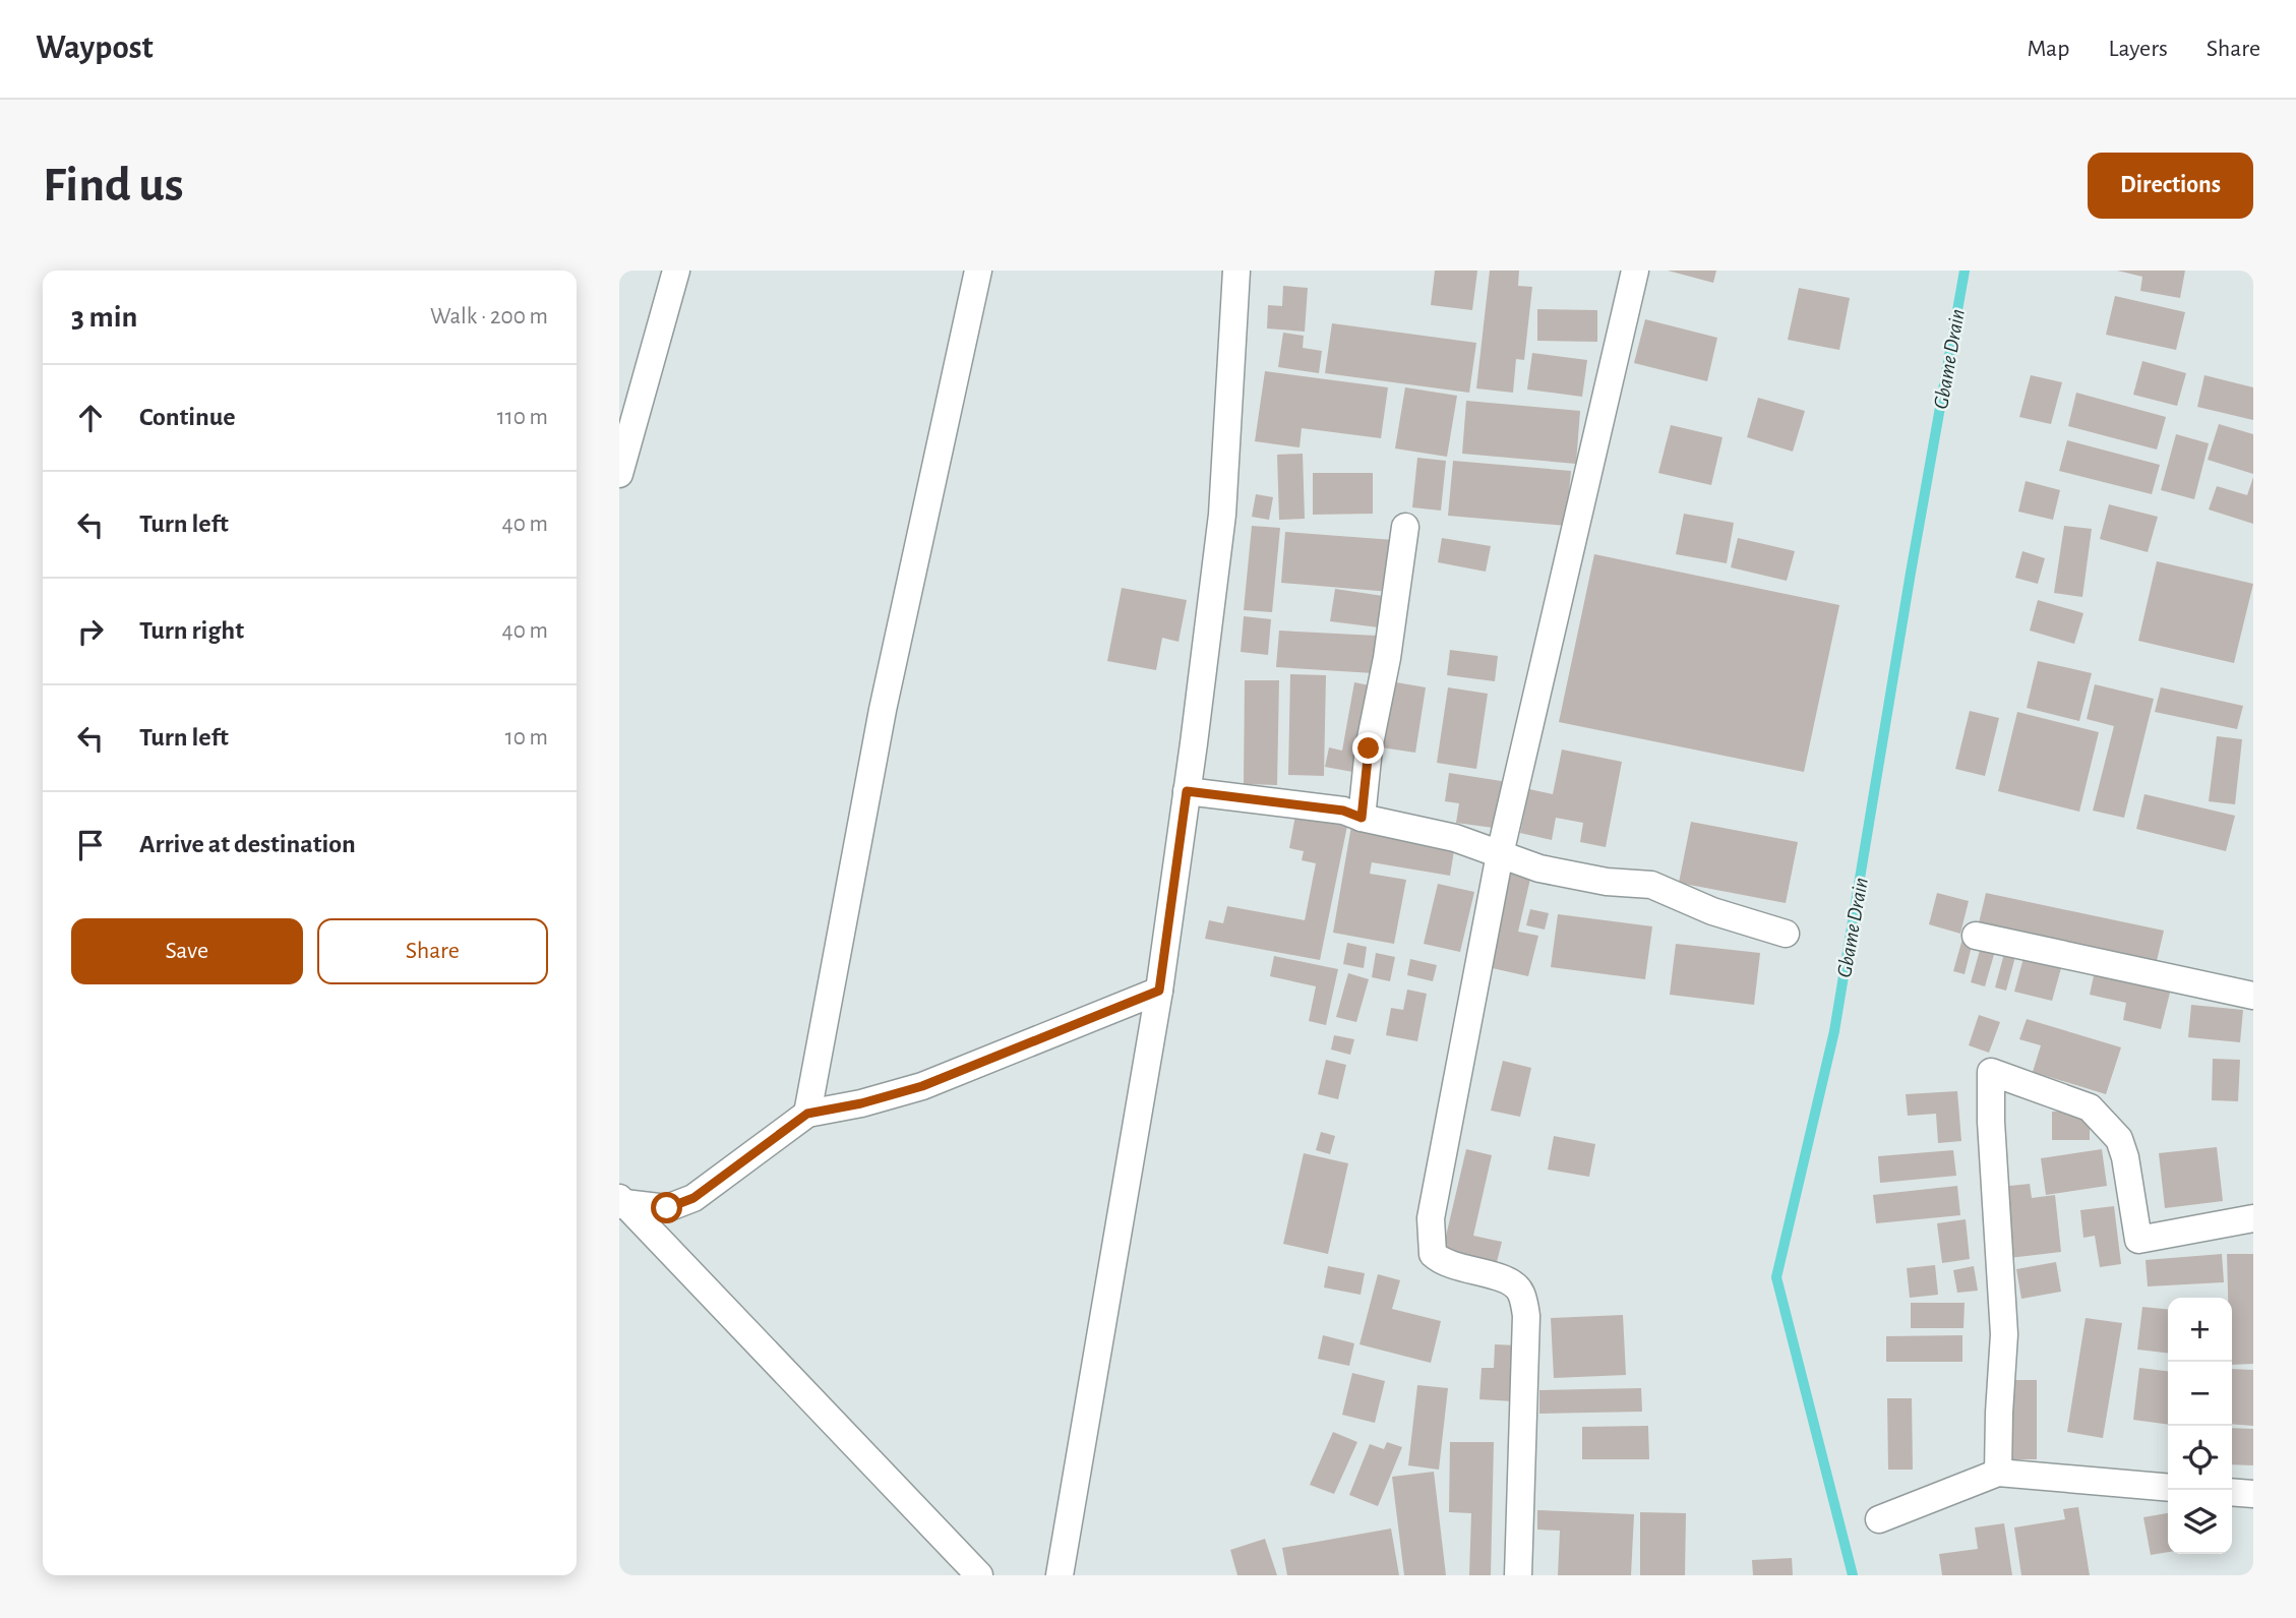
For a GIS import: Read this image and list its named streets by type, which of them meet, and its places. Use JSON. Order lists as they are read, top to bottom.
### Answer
{
  "water": ["Gbame Drain"],
  "page": {
    "header": "Waypost",
    "nav": ["Map", "Layers", "Share"],
    "buttons": [
      "Directions",
      ["Save", "Share"]
    ],
    "title": "Find us",
    "heading": ["3 min", "Walk · 200 m"],
    "list": [
      ["Continue", "110 m"],
      ["Turn left", "40 m"],
      ["Turn right", "40 m"],
      ["Turn left", "10 m"],
      "Arrive at destination"
    ],
    "map_buttons": ["+", "−"]
  }
}
